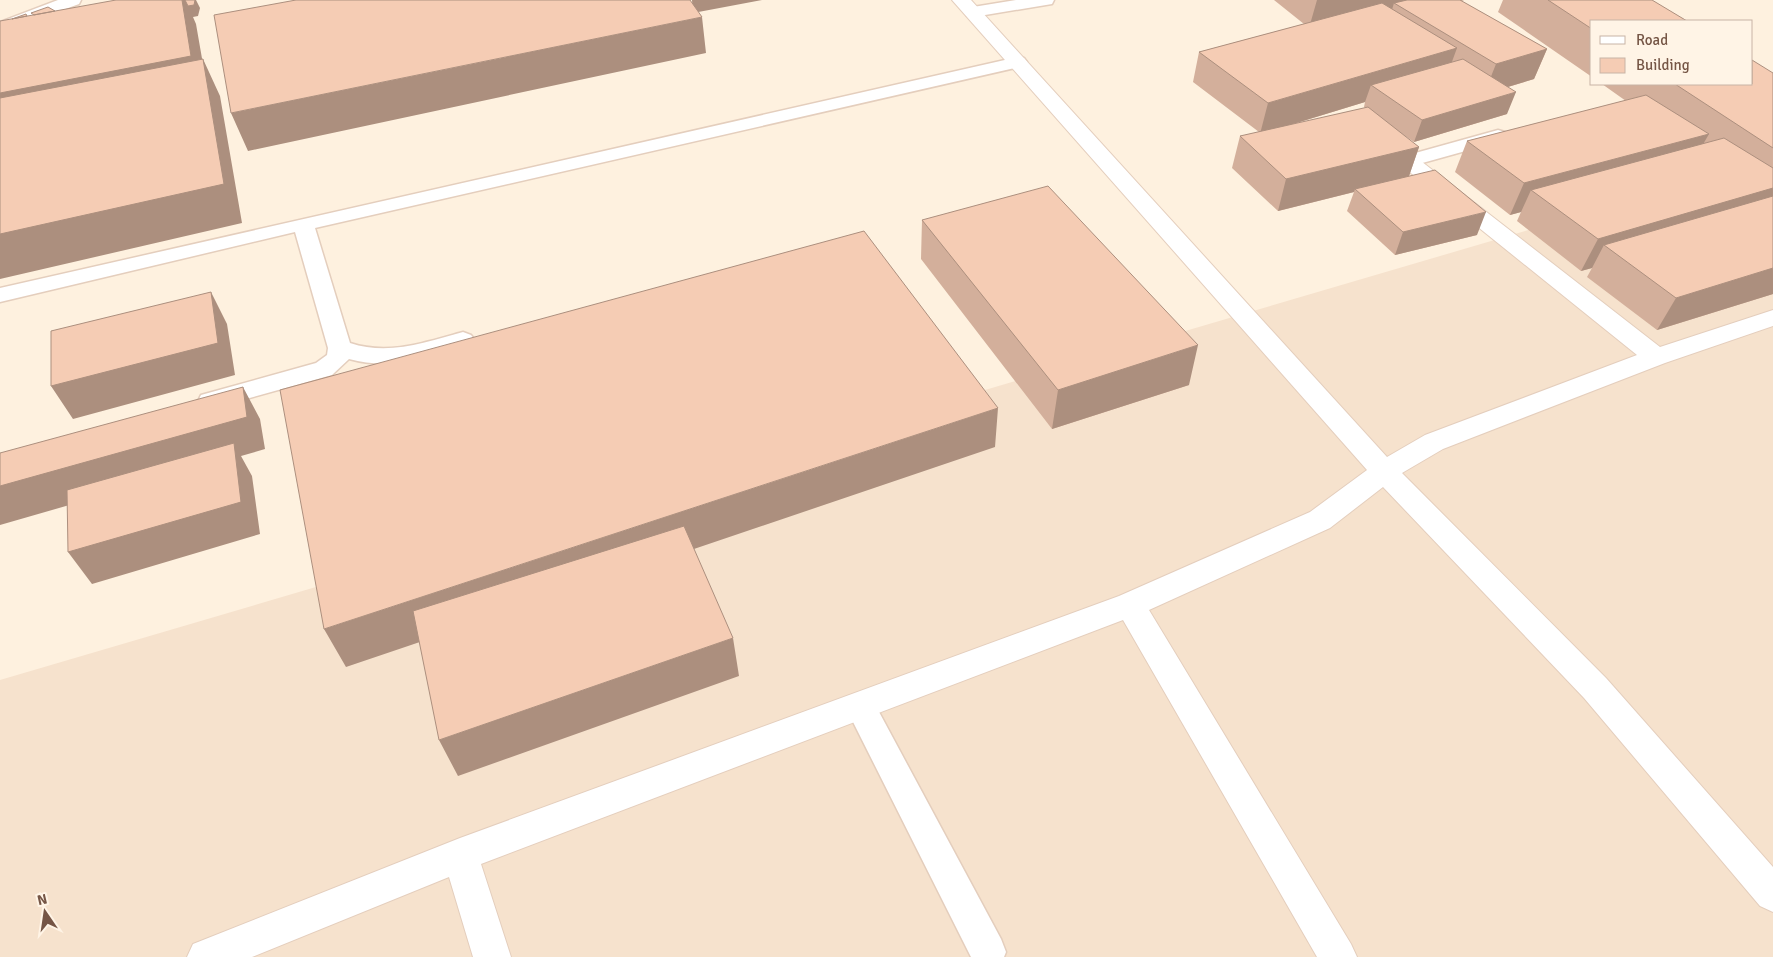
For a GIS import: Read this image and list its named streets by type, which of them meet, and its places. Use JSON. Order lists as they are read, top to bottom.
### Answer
{
  "legend": ["Road", "Building"],
  "north": "top"
}
